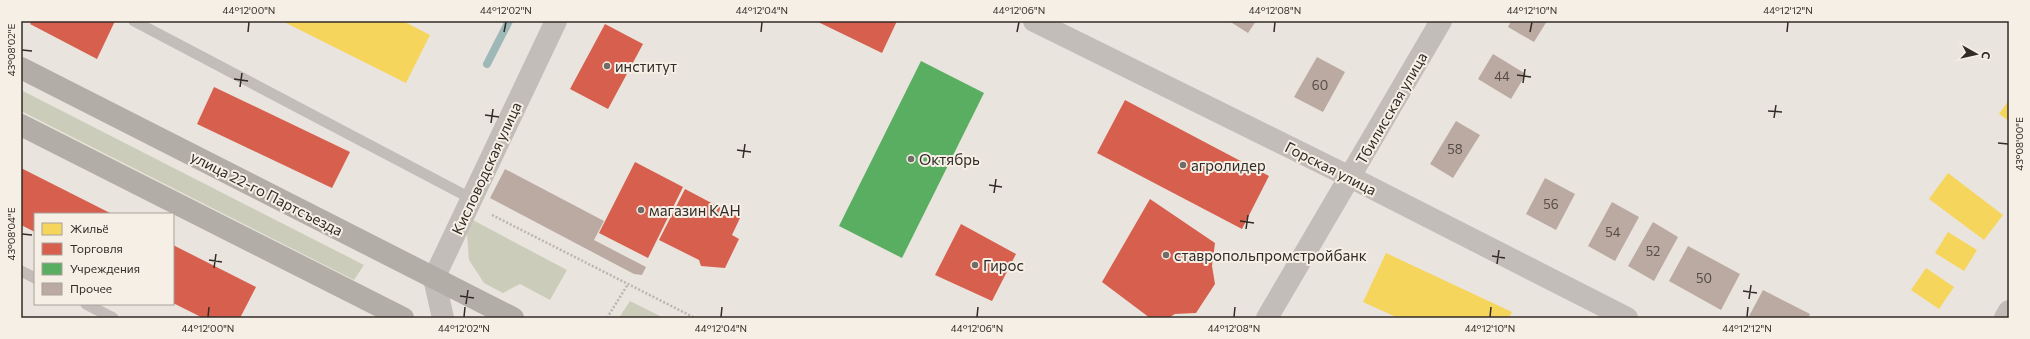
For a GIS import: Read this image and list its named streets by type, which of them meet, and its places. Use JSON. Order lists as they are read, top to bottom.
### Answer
{
  "streets": {
    "main road": ["улица 22-го Партсъезда"],
    "street": ["Тбилисская улица", "Кисловодская улица", "Горская улица"]
  },
  "crossings": [
    ["Тбилисская улица", "Горская улица"],
    ["Кисловодская улица", "улица 22-го Партсъезда"]
  ],
  "places": [
    "институт",
    "Октябрь",
    "агролидер",
    "магазин КАН",
    "ставропольпромстройбанк",
    "Гирос"
  ],
  "house_numbers": [
    "44",
    "60",
    "58",
    "56",
    "54",
    "52",
    "50"
  ],
  "legend": [
    "Жильё",
    "Торговля",
    "Учреждения",
    "Прочее"
  ],
  "north": "right",
  "coordinates": [
    "44°12'00\"N",
    "44°12'02\"N",
    "44°12'04\"N",
    "44°12'06\"N",
    "44°12'08\"N",
    "44°12'10\"N",
    "44°12'12\"N",
    "43°08'02\"E",
    "43°08'00\"E",
    "43°08'04\"E"
  ]
}
